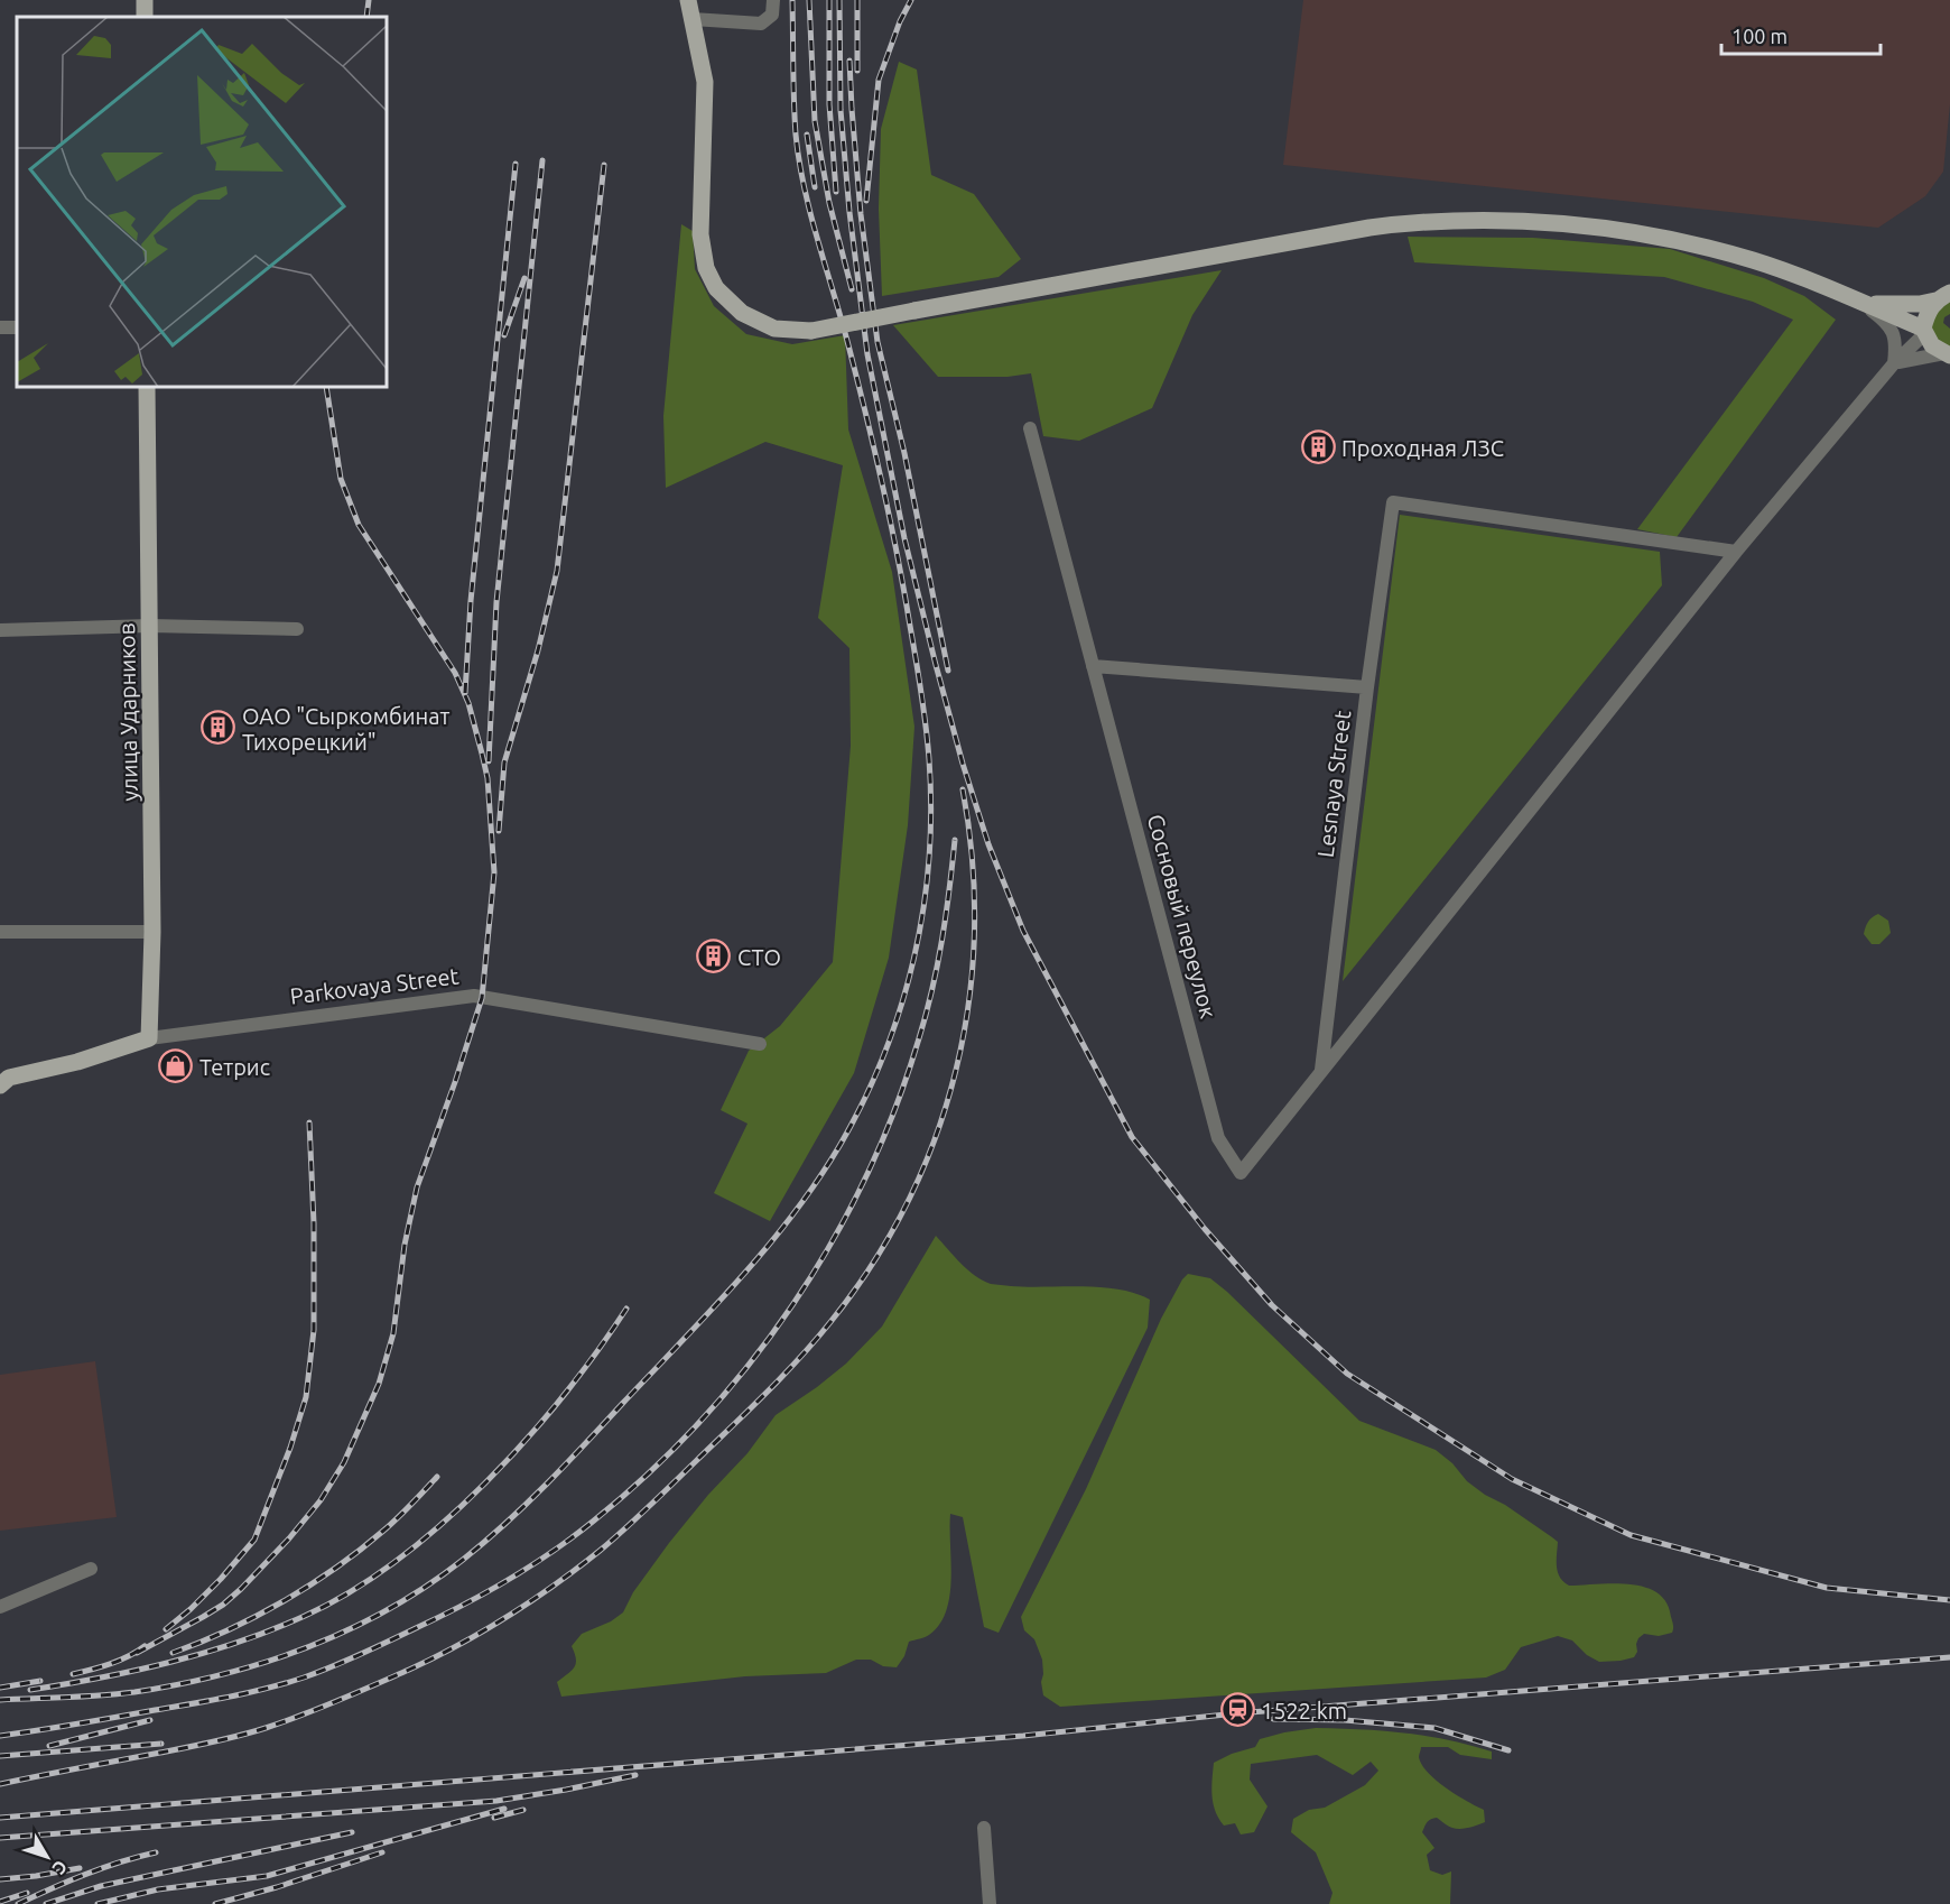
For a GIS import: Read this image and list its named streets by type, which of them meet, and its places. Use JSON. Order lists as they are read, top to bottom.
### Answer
{
  "streets": {
    "main road": ["улица Ударников", "Parkovaya Street"],
    "street": ["Lesnaya Street", "Сосновый переулок"]
  },
  "crossings": [
    ["улица Ударников", "Parkovaya Street"],
    ["Lesnaya Street", "Сосновый переулок"]
  ],
  "places": {
    "building": ["Проходная ЛЗС", "ОАО \"Сыркомбинат Тихорецкий\"", "СТО"],
    "shop": ["Тетрис"],
    "station": ["1522 km"]
  },
  "scale_bar": "100 m",
  "north": "bottom right"
}
